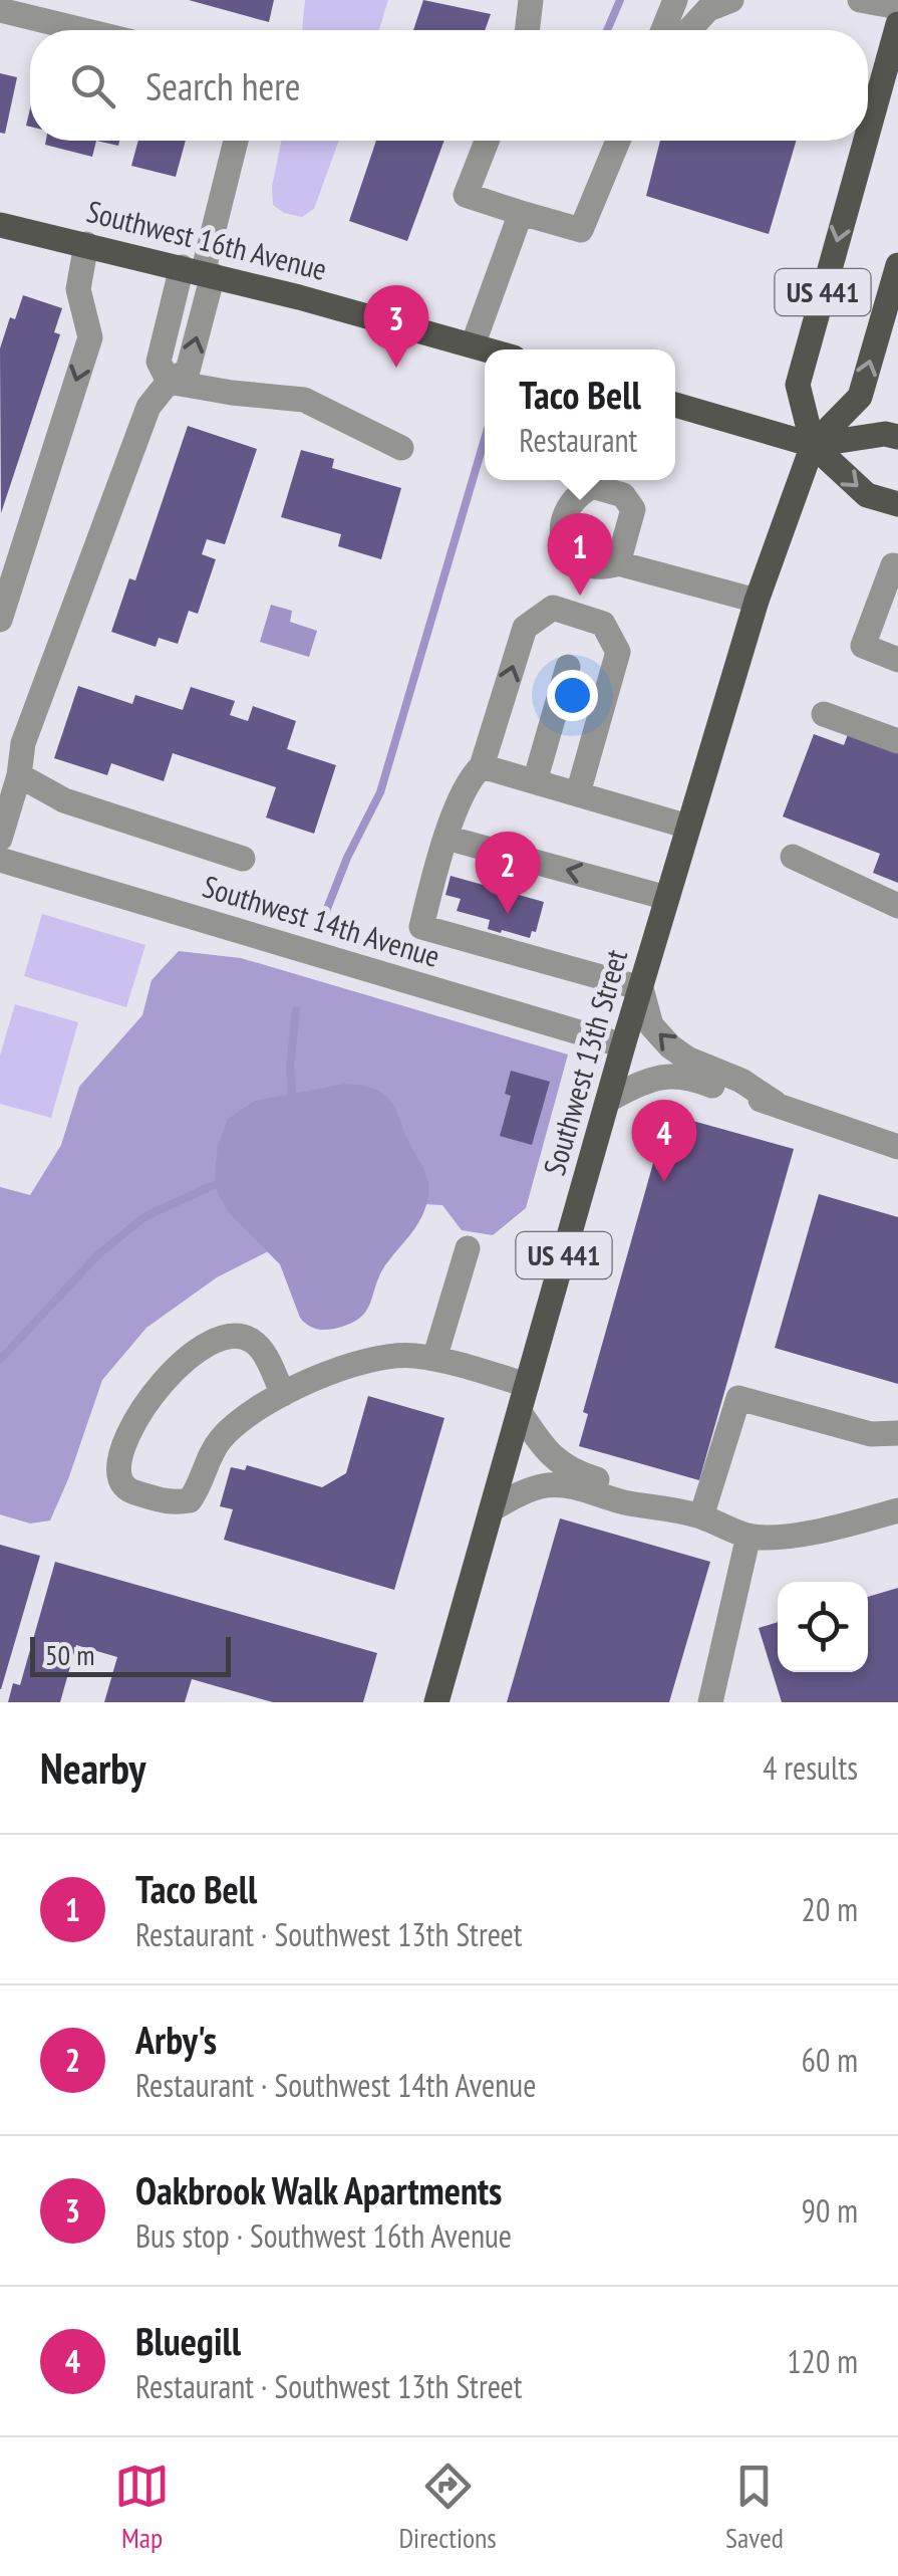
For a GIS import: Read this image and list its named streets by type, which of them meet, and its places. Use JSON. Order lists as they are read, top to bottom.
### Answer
{
  "streets": {
    "main road": ["Southwest 16th Avenue", "US 441", "Southwest 13th Street"],
    "street": ["Southwest 14th Avenue"]
  },
  "crossings": [
    ["US 441", "Southwest 13th Street"],
    ["Southwest 14th Avenue", "Southwest 13th Street"]
  ],
  "scale_bar": "50 m",
  "page": {
    "search": "Search here",
    "pins": [
      "3",
      "1",
      "2",
      "4"
    ],
    "popup": ["Taco Bell", "Restaurant"],
    "scale": "50 m",
    "heading": ["Nearby", "4 results"],
    "list": [
      {
        "mark": "1",
        "name": "Taco Bell",
        "note": "Restaurant · Southwest 13th Street",
        "value": "20 m"
      },
      {
        "mark": "2",
        "name": "Arby's",
        "note": "Restaurant · Southwest 14th Avenue",
        "value": "60 m"
      },
      {
        "mark": "3",
        "name": "Oakbrook Walk Apartments",
        "note": "Bus stop · Southwest 16th Avenue",
        "value": "90 m"
      },
      {
        "mark": "4",
        "name": "Bluegill",
        "note": "Restaurant · Southwest 13th Street",
        "value": "120 m"
      }
    ],
    "nav": ["Map", "Directions", "Saved"]
  }
}
